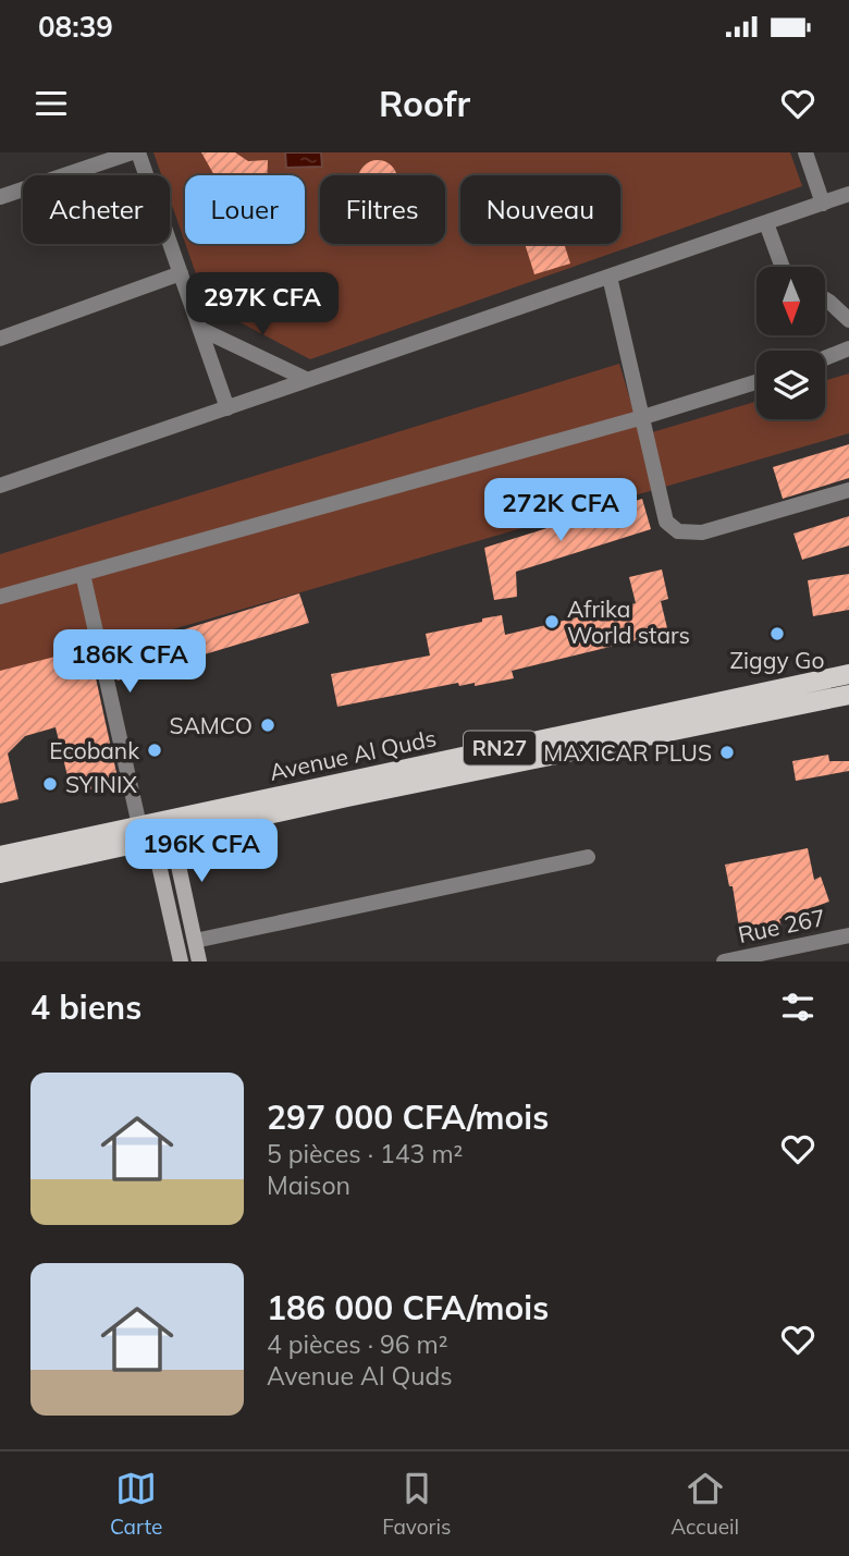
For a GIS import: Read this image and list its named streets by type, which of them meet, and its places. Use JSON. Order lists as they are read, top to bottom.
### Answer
{
  "streets": {
    "main road": ["RN27", "Avenue Al Quds"],
    "street": ["Rue 267"]
  },
  "places": [
    "Afrika World stars",
    "Ziggy Go",
    "SAMCO",
    "Ecobank",
    "MAXICAR PLUS",
    "SYINIX"
  ],
  "north": "bottom",
  "page": {
    "status": "08:39",
    "header": "Roofr",
    "chip": [
      "Acheter",
      "Louer",
      "Filtres",
      "Nouveau"
    ],
    "price": [
      "297K CFA",
      "272K CFA",
      "186K CFA",
      "196K CFA"
    ],
    "heading": "4 biens",
    "list": [
      {
        "name": "297 000 CFA/mois",
        "note": "5 pièces · 143 m² · Maison"
      },
      {
        "name": "186 000 CFA/mois",
        "note": "4 pièces · 96 m² · Avenue Al Quds"
      }
    ],
    "tabs": ["Carte", "Favoris", "Accueil"]
  }
}
